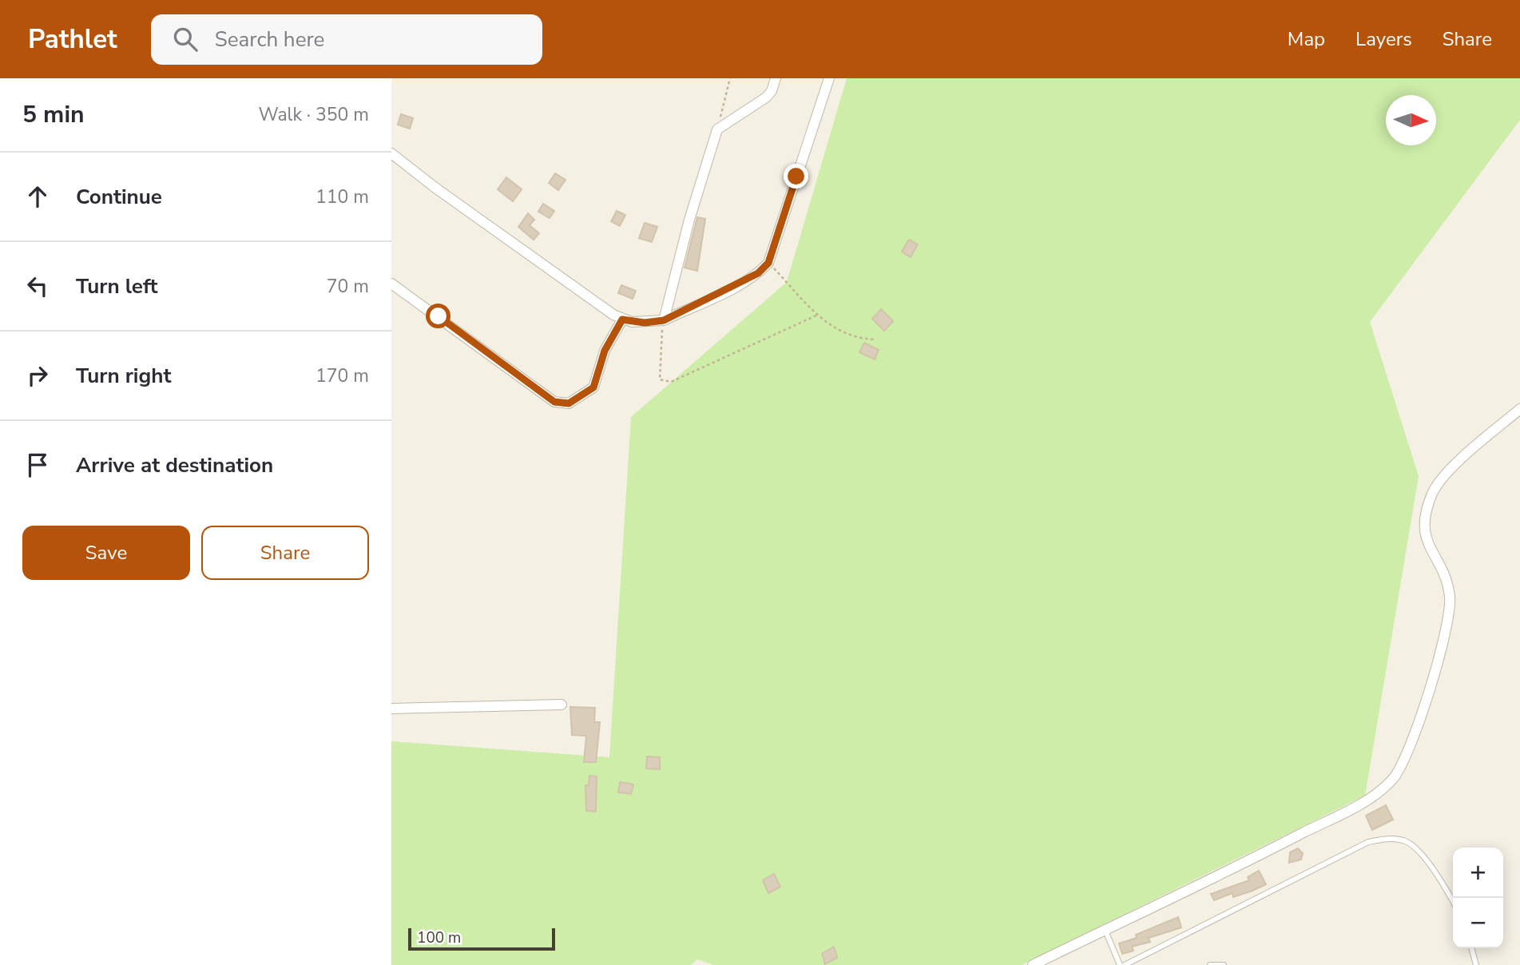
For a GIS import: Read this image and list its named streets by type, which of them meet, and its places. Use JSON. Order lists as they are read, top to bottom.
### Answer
{
  "scale_bar": "100 m",
  "north": "right",
  "page": {
    "header": "Pathlet",
    "search": "Search here",
    "nav": ["Map", "Layers", "Share"],
    "heading": ["5 min", "Walk · 350 m"],
    "list": [
      ["Continue", "110 m"],
      ["Turn left", "70 m"],
      ["Turn right", "170 m"],
      "Arrive at destination"
    ],
    "buttons": ["Save", "Share"],
    "map_buttons": ["+", "−"],
    "scale": "100 m"
  }
}
